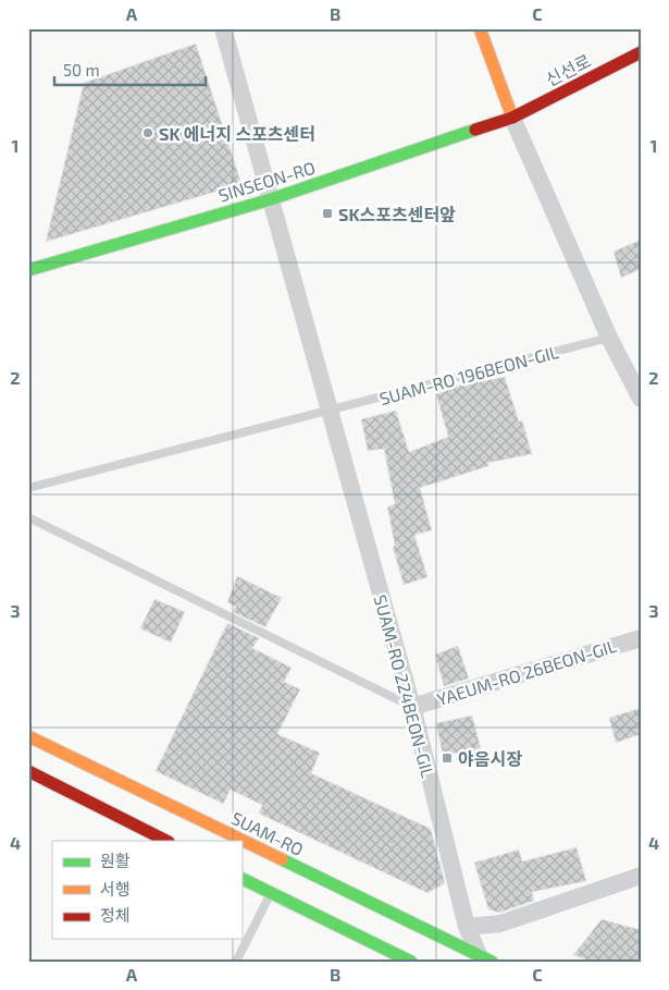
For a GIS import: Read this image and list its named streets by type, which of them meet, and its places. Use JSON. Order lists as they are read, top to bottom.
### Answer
{
  "streets": {
    "main road": ["신선로", "SINSEON-RO", "SUAM-RO"],
    "street": ["YAEUM-RO 26BEON-GIL", "SUAM-RO 224BEON-GIL"],
    "lane": ["SUAM-RO 196BEON-GIL"]
  },
  "crossings": [
    ["신선로", "SINSEON-RO"],
    ["SINSEON-RO", "SUAM-RO 224BEON-GIL"],
    ["SUAM-RO 196BEON-GIL", "SUAM-RO 224BEON-GIL"],
    ["YAEUM-RO 26BEON-GIL", "SUAM-RO 224BEON-GIL"],
    ["SUAM-RO 224BEON-GIL", "SUAM-RO"]
  ],
  "places": {
    "other": ["SK 에너지 스포츠센터"],
    "transit": ["SK스포츠센터앞", "야음시장"]
  },
  "legend": ["원활", "서행", "정체"],
  "scale_bar": "50 m",
  "grid": {
    "columns": ["A", "B", "C"],
    "rows": [
      "1",
      "2",
      "3",
      "4"
    ]
  }
}
